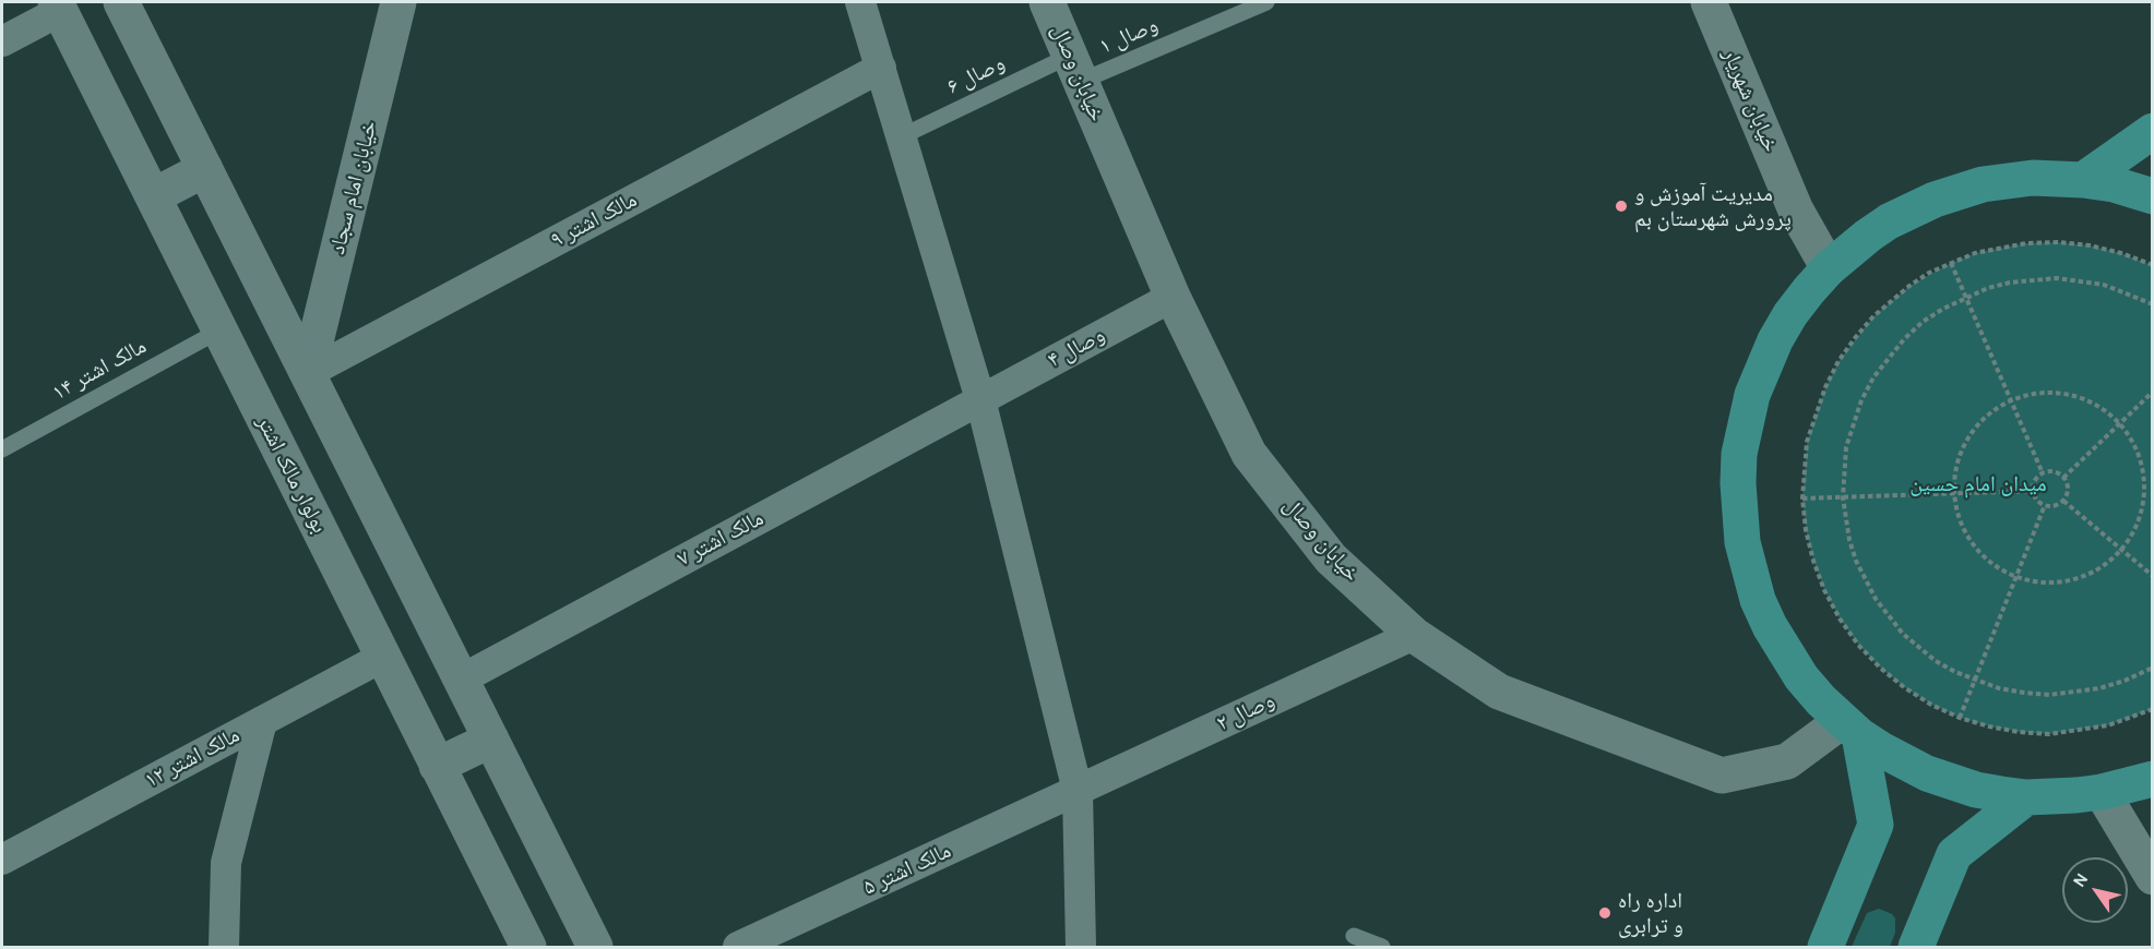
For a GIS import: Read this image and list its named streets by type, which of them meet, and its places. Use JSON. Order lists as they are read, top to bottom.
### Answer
{
  "streets": {
    "main road": [
      "خیابان وصال",
      "خیابان شهریار",
      "خیابان امام سجاد",
      "بولوار مالک اشتر"
    ],
    "street": [
      "مالک اشتر ۹",
      "وصال ۴",
      "مالک اشتر ۷",
      "وصال ۲",
      "مالک اشتر ۱۲",
      "مالک اشتر ۵"
    ],
    "lane": ["وصال ۱", "وصال ۶", "مالک اشتر ۱۴"]
  },
  "crossings": [
    ["وصال ۱", "خیابان وصال"],
    ["وصال ۱", "وصال ۶"],
    ["خیابان وصال", "وصال ۶"],
    ["خیابان وصال", "وصال ۴"],
    ["خیابان وصال", "وصال ۲"],
    ["خیابان امام سجاد", "مالک اشتر ۹"],
    ["وصال ۴", "مالک اشتر ۷"],
    ["مالک اشتر ۱۴", "بولوار مالک اشتر"],
    ["بولوار مالک اشتر", "مالک اشتر ۱۲"],
    ["وصال ۲", "مالک اشتر ۵"]
  ],
  "parks": ["میدان امام حسین"],
  "places": ["مدیریت آموزش و پرورش شهرستان بم", "اداره راه و ترابری"],
  "north": "top left"
}
